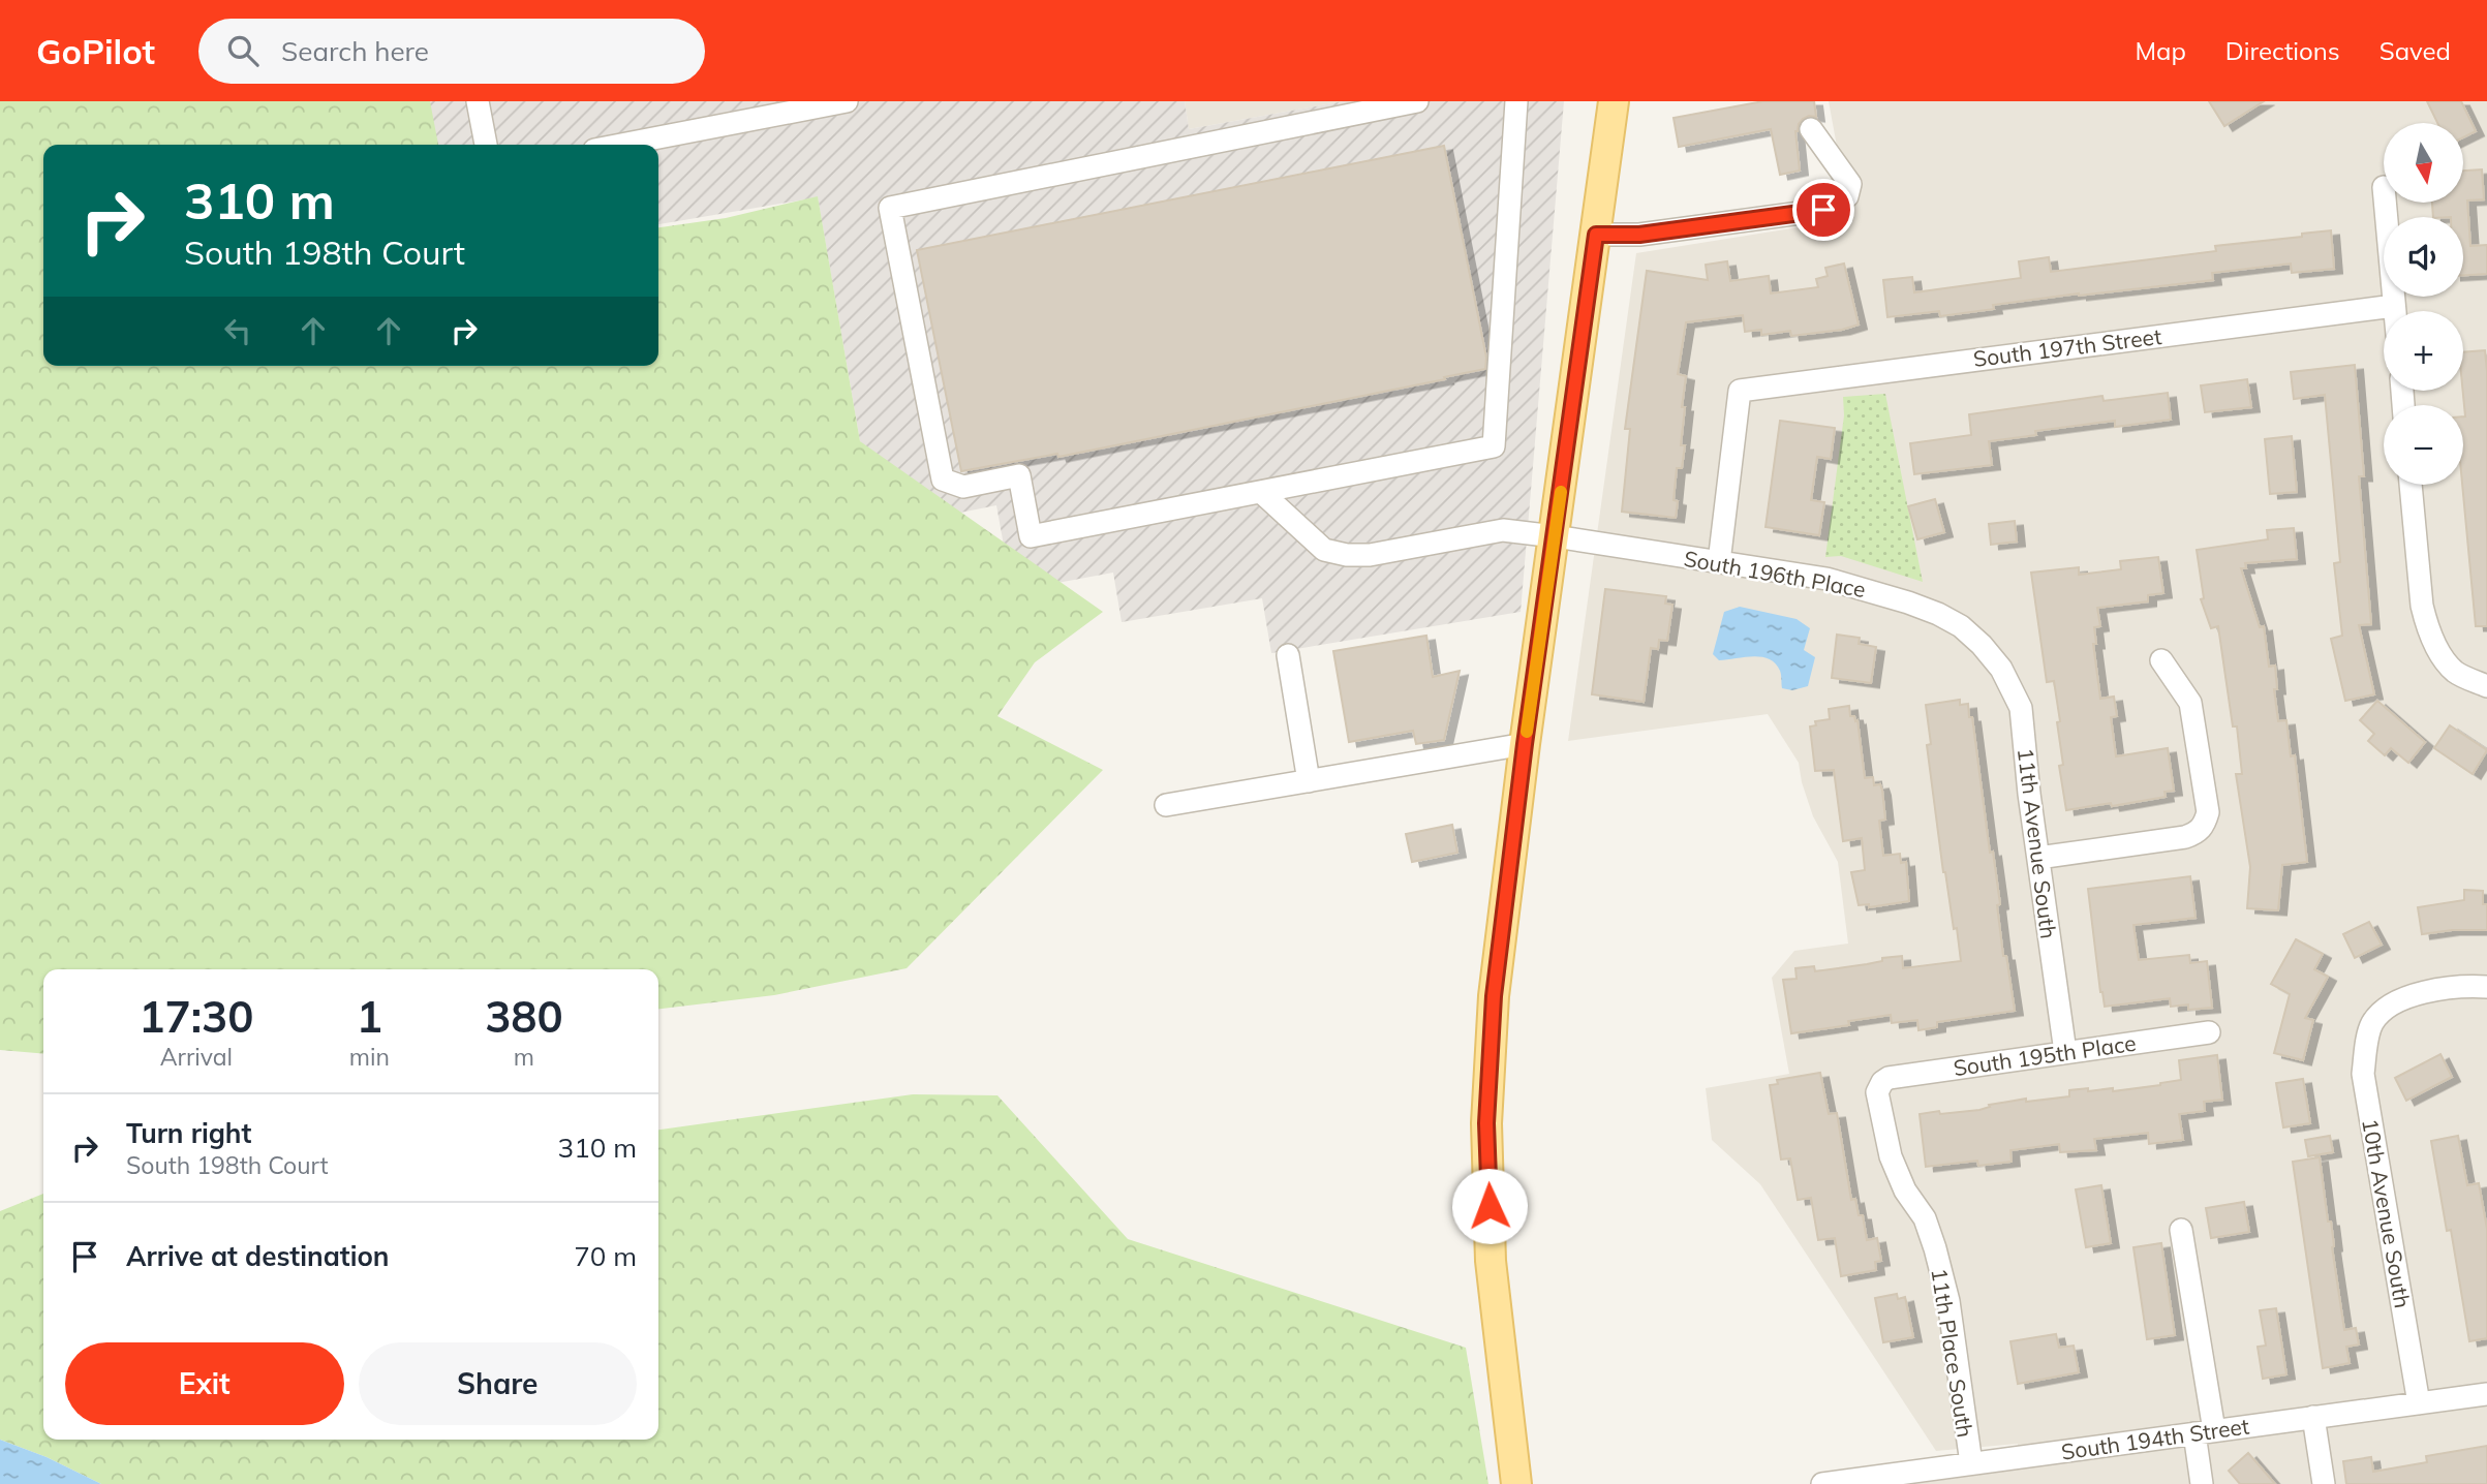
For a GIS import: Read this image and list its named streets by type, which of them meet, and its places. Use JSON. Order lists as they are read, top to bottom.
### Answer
{
  "streets": {
    "street": [
      "South 197th Street",
      "South 196th Place",
      "11th Avenue South",
      "South 195th Place",
      "10th Avenue South",
      "11th Place South",
      "South 194th Street"
    ]
  },
  "crossings": [
    ["South 197th Street", "South 196th Place"],
    ["South 196th Place", "11th Avenue South"],
    ["11th Avenue South", "South 195th Place"],
    ["South 195th Place", "11th Place South"],
    ["10th Avenue South", "South 194th Street"],
    ["11th Place South", "South 194th Street"]
  ],
  "north": "bottom",
  "page": {
    "header": "GoPilot",
    "search": "Search here",
    "nav": ["Map", "Directions", "Saved"],
    "map_buttons": ["+", "−"],
    "turn": ["310 m", "South 198th Court"],
    "eta": [
      "17:30",
      "Arrival",
      "1",
      "min",
      "380",
      "m"
    ],
    "list": [
      {
        "name": "Turn right",
        "note": "South 198th Court",
        "value": "310 m"
      },
      {
        "name": "Arrive at destination",
        "value": "70 m"
      }
    ],
    "buttons": ["Exit", "Share"]
  }
}
